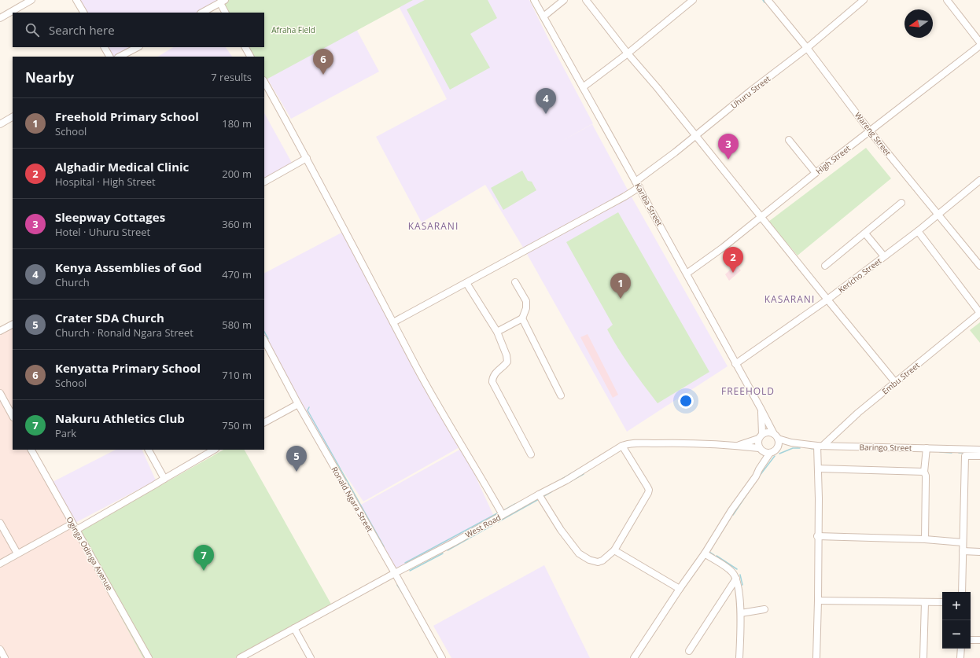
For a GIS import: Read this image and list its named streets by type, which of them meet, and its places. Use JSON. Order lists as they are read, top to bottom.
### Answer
{
  "streets": {
    "street": [
      "Uhuru Street",
      "Wareng Street",
      "High Street",
      "Kariba Street",
      "Kericho Street",
      "Embu Street",
      "Baringo Street",
      "Ronald Ngara Street",
      "West Road",
      "Oginga Odinga Avenue"
    ]
  },
  "crossings": [
    ["Uhuru Street", "Wareng Street"],
    ["Uhuru Street", "Kariba Street"],
    ["Wareng Street", "High Street"],
    ["Wareng Street", "Kericho Street"],
    ["High Street", "Kariba Street"],
    ["Kariba Street", "Kericho Street"],
    ["Kariba Street", "Baringo Street"],
    ["Kariba Street", "West Road"],
    ["Embu Street", "Baringo Street"],
    ["Baringo Street", "West Road"],
    ["Ronald Ngara Street", "West Road"]
  ],
  "districts": ["KASARANI", "KASARANI", "FREEHOLD"],
  "parks": ["Afraha Field"],
  "north": "left",
  "page": {
    "search": "Search here",
    "pins": [
      "6",
      "4",
      "3",
      "2",
      "1",
      "5",
      "7"
    ],
    "heading": ["Nearby", "7 results"],
    "list": [
      {
        "mark": "1",
        "name": "Freehold Primary School",
        "note": "School",
        "value": "180 m"
      },
      {
        "mark": "2",
        "name": "Alghadir Medical Clinic",
        "note": "Hospital · High Street",
        "value": "200 m"
      },
      {
        "mark": "3",
        "name": "Sleepway Cottages",
        "note": "Hotel · Uhuru Street",
        "value": "360 m"
      },
      {
        "mark": "4",
        "name": "Kenya Assemblies of God",
        "note": "Church",
        "value": "470 m"
      },
      {
        "mark": "5",
        "name": "Crater SDA Church",
        "note": "Church · Ronald Ngara Street",
        "value": "580 m"
      },
      {
        "mark": "6",
        "name": "Kenyatta Primary School",
        "note": "School",
        "value": "710 m"
      },
      {
        "mark": "7",
        "name": "Nakuru Athletics Club",
        "note": "Park",
        "value": "750 m"
      }
    ],
    "map_buttons": ["+", "−"]
  }
}
